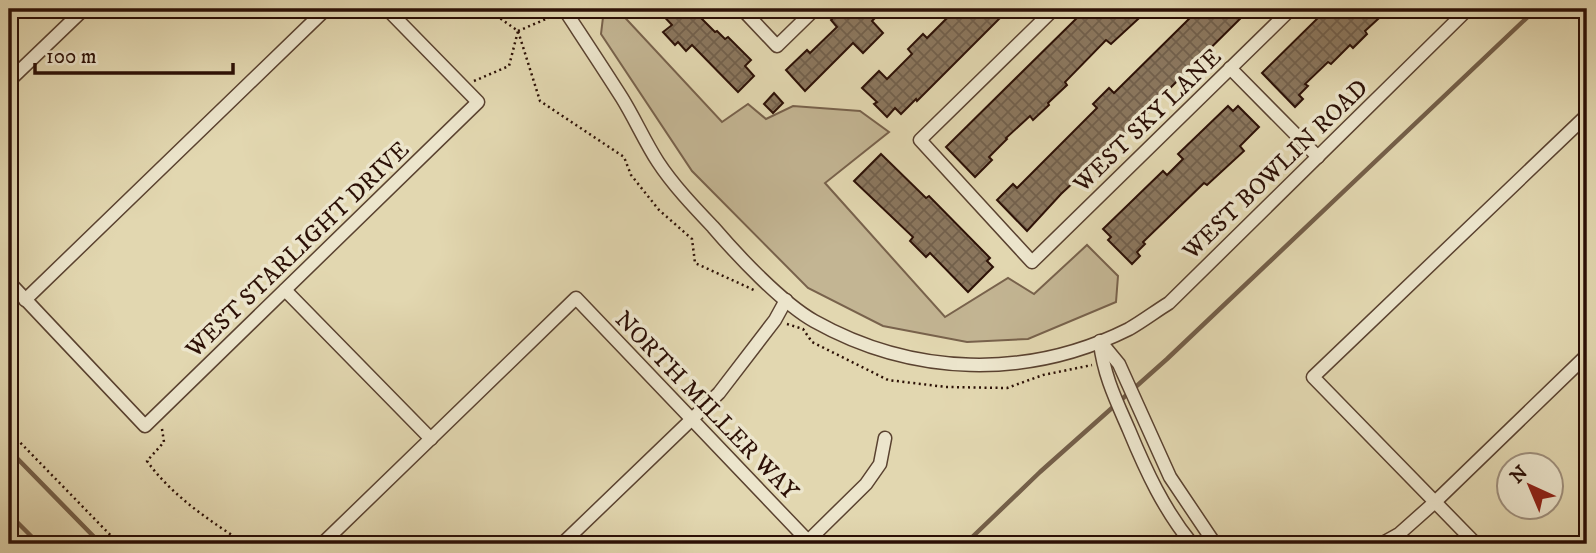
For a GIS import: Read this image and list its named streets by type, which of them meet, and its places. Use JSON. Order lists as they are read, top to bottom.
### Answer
{
  "streets": {
    "street": [
      "WEST SKY LANE",
      "WEST BOWLIN ROAD",
      "WEST STARLIGHT DRIVE",
      "NORTH MILLER WAY"
    ]
  },
  "scale_bar": "100 m",
  "north": "top left"
}
